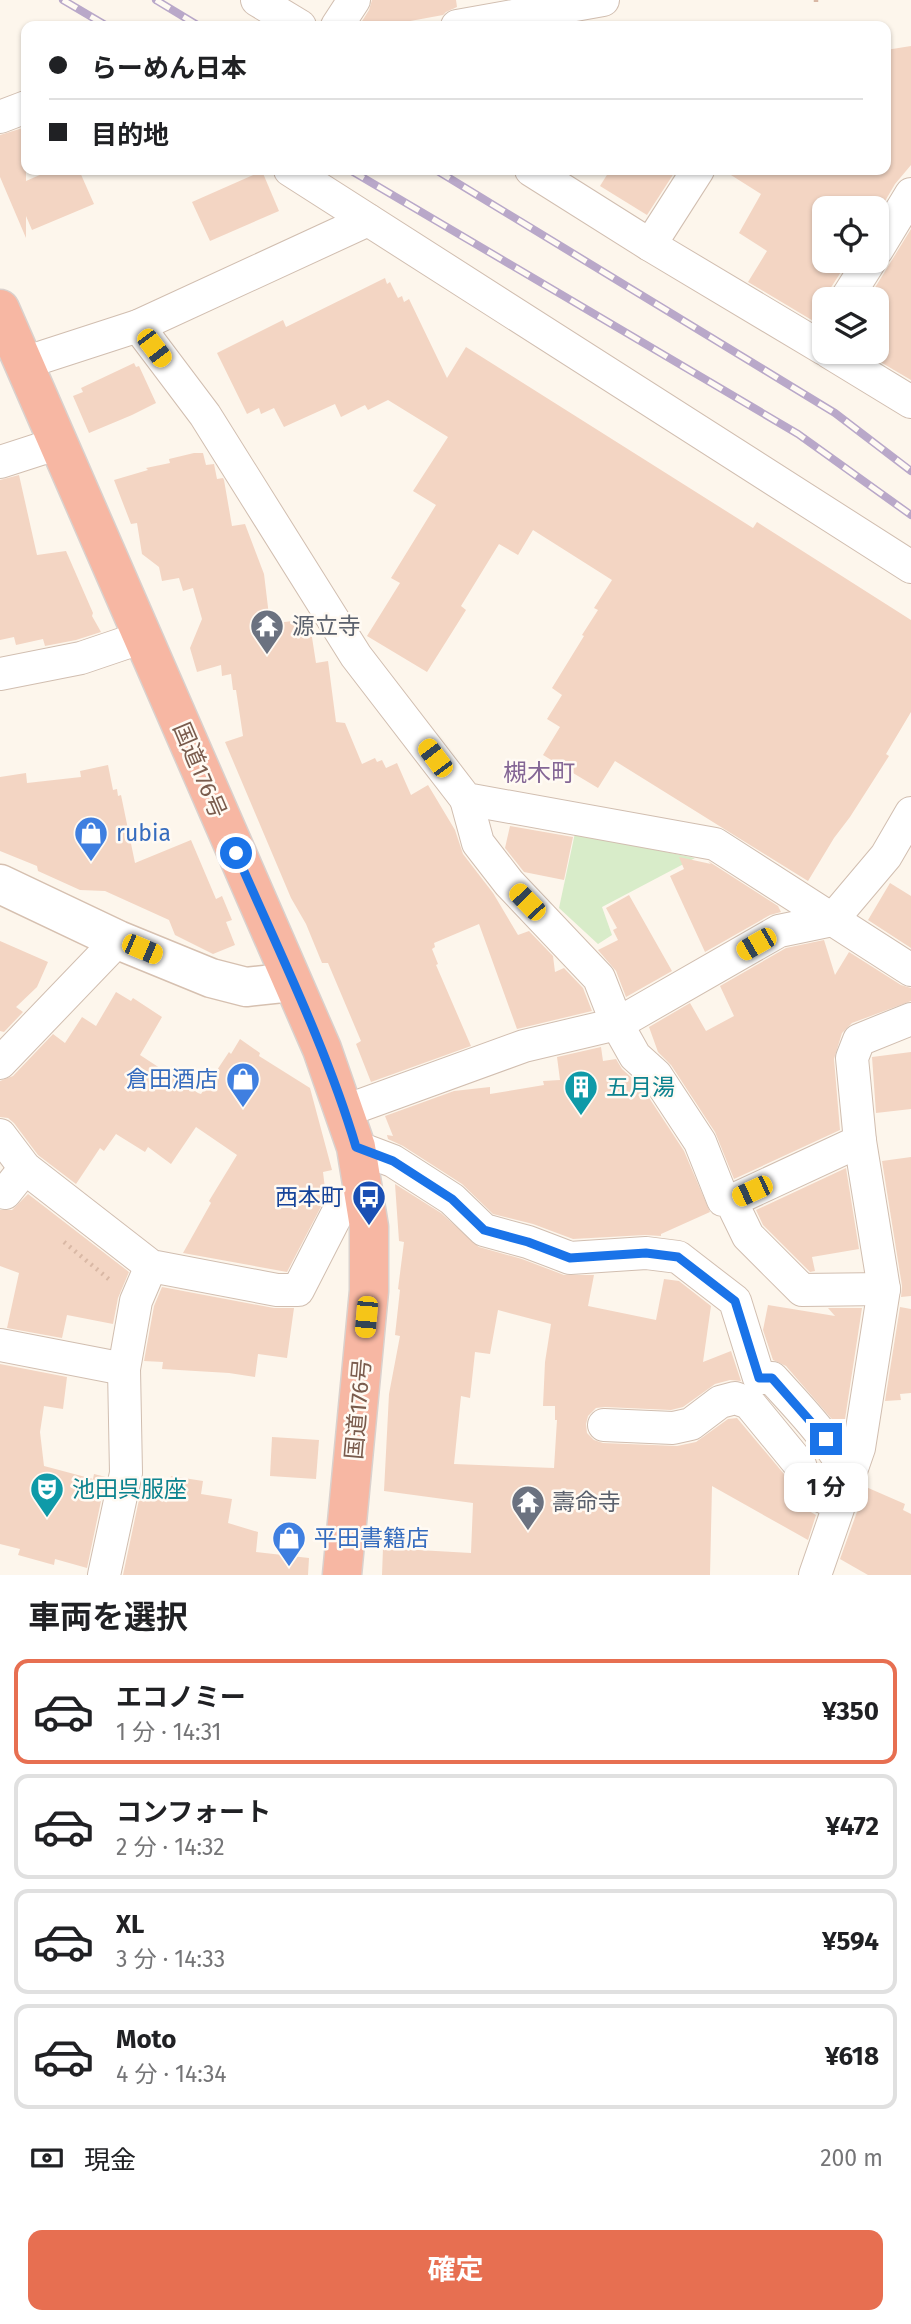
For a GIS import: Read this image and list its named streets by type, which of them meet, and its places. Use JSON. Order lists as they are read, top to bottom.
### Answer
{
  "streets": {
    "highway": ["国道176号"]
  },
  "districts": ["槻木町"],
  "places": {
    "temple": ["源立寺", "壽命寺"],
    "shop": ["rubia", "倉田酒店", "平田書籍店"],
    "building": ["五月湯"],
    "bus stop": ["西本町"],
    "theatre": ["池田呉服座"]
  },
  "page": {
    "banner": ["らーめん日本", "目的地"],
    "bubble": "1 分",
    "heading": "車両を選択",
    "list": [
      {
        "name": "エコノミー",
        "note": "1 分 · 14:31",
        "value": "¥350"
      },
      {
        "name": "コンフォート",
        "note": "2 分 · 14:32",
        "value": "¥472"
      },
      {
        "name": "XL",
        "note": "3 分 · 14:33",
        "value": "¥594"
      },
      {
        "name": "Moto",
        "note": "4 分 · 14:34",
        "value": "¥618"
      }
    ],
    "pay": ["現金", "200 m"],
    "buttons": "確定"
  }
}
